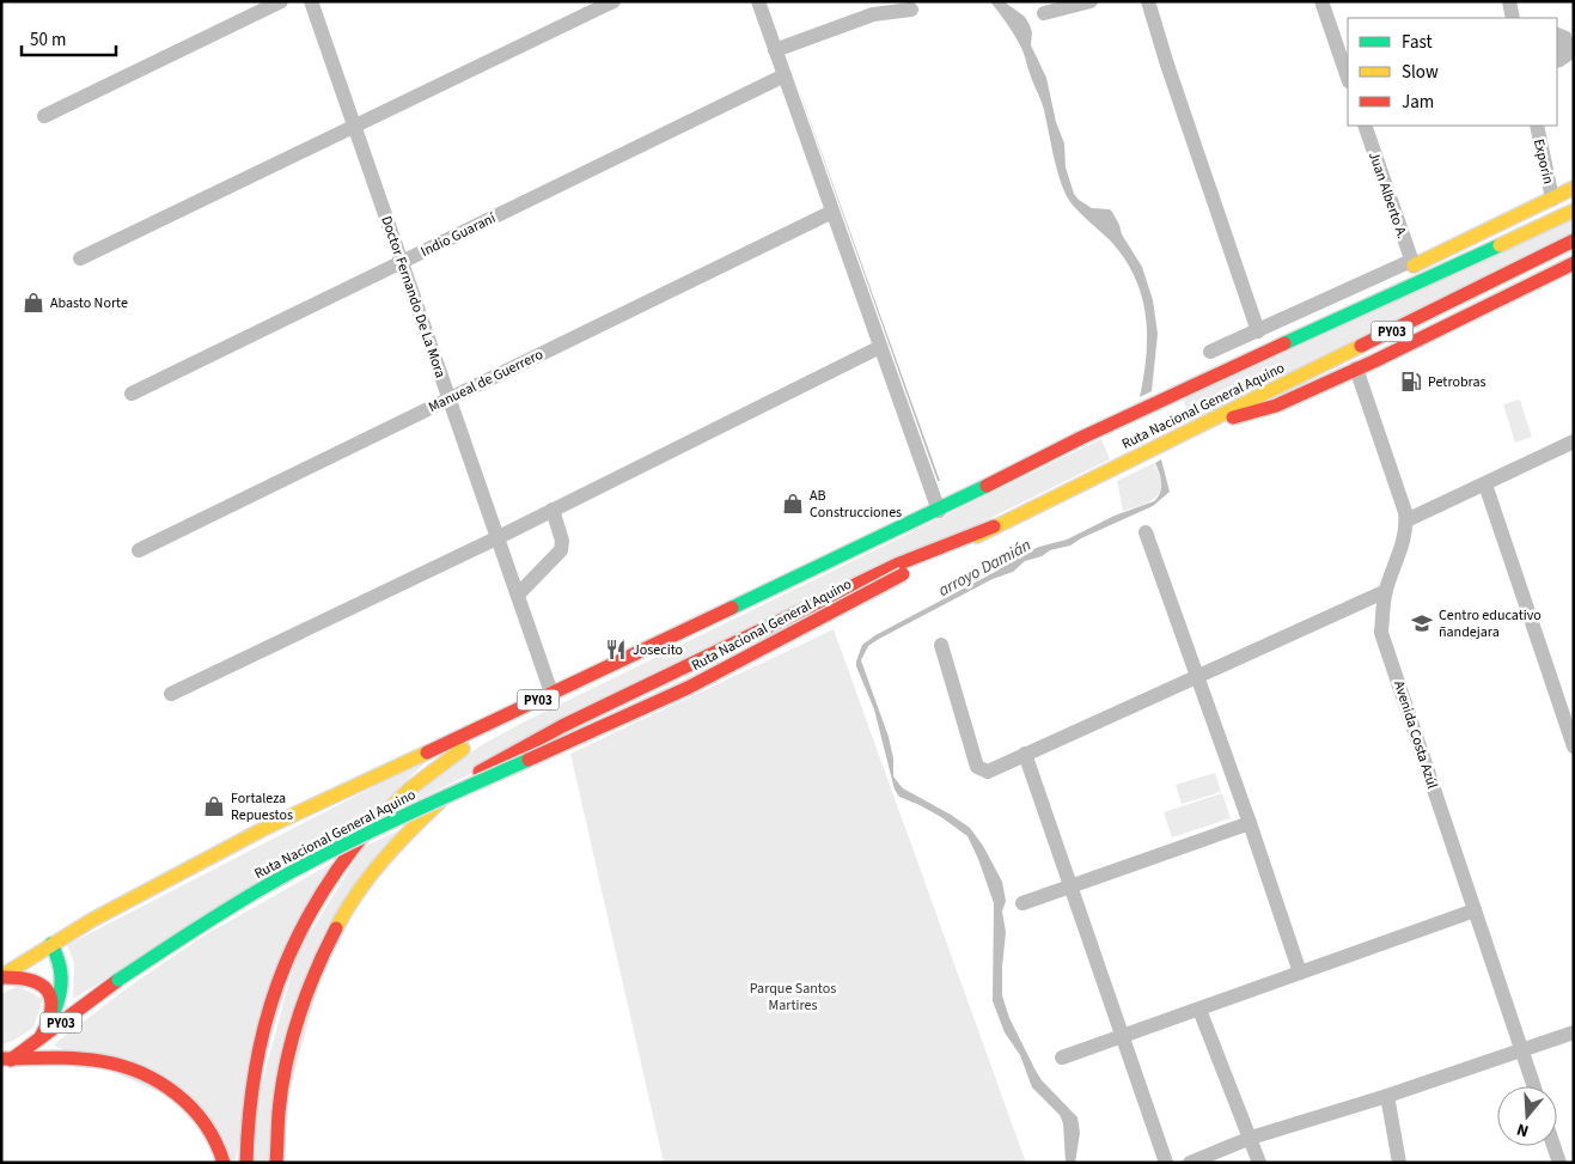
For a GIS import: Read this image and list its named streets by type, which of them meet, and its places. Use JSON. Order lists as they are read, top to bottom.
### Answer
{
  "streets": {
    "main road": ["PY03", "Ruta Nacional General Aquino"],
    "street": [
      "Exporin",
      "Juan Alberto A.",
      "Indio Guaraní",
      "Doctor Fernando De La Mora",
      "Manueal de Guerrero",
      "Avenida Costa Azúl"
    ]
  },
  "crossings": [
    ["Exporin", "PY03"],
    ["Juan Alberto A.", "PY03"],
    ["Indio Guaraní", "Doctor Fernando De La Mora"],
    ["Doctor Fernando De La Mora", "PY03"],
    ["Doctor Fernando De La Mora", "Manueal de Guerrero"],
    ["Doctor Fernando De La Mora", "Ruta Nacional General Aquino"],
    ["PY03", "Ruta Nacional General Aquino"],
    ["PY03", "Avenida Costa Azúl"]
  ],
  "water": ["arroyo Damián"],
  "parks": ["Parque Santos Martires"],
  "places": {
    "shop": ["Abasto Norte", "AB Construcciones", "Fortaleza Repuestos"],
    "fuel station": ["Petrobras"],
    "school or university": ["Centro educativo ñandejara"],
    "restaurant": ["Josecito"]
  },
  "legend": ["Fast", "Slow", "Jam"],
  "scale_bar": "50 m",
  "north": "bottom"
}
